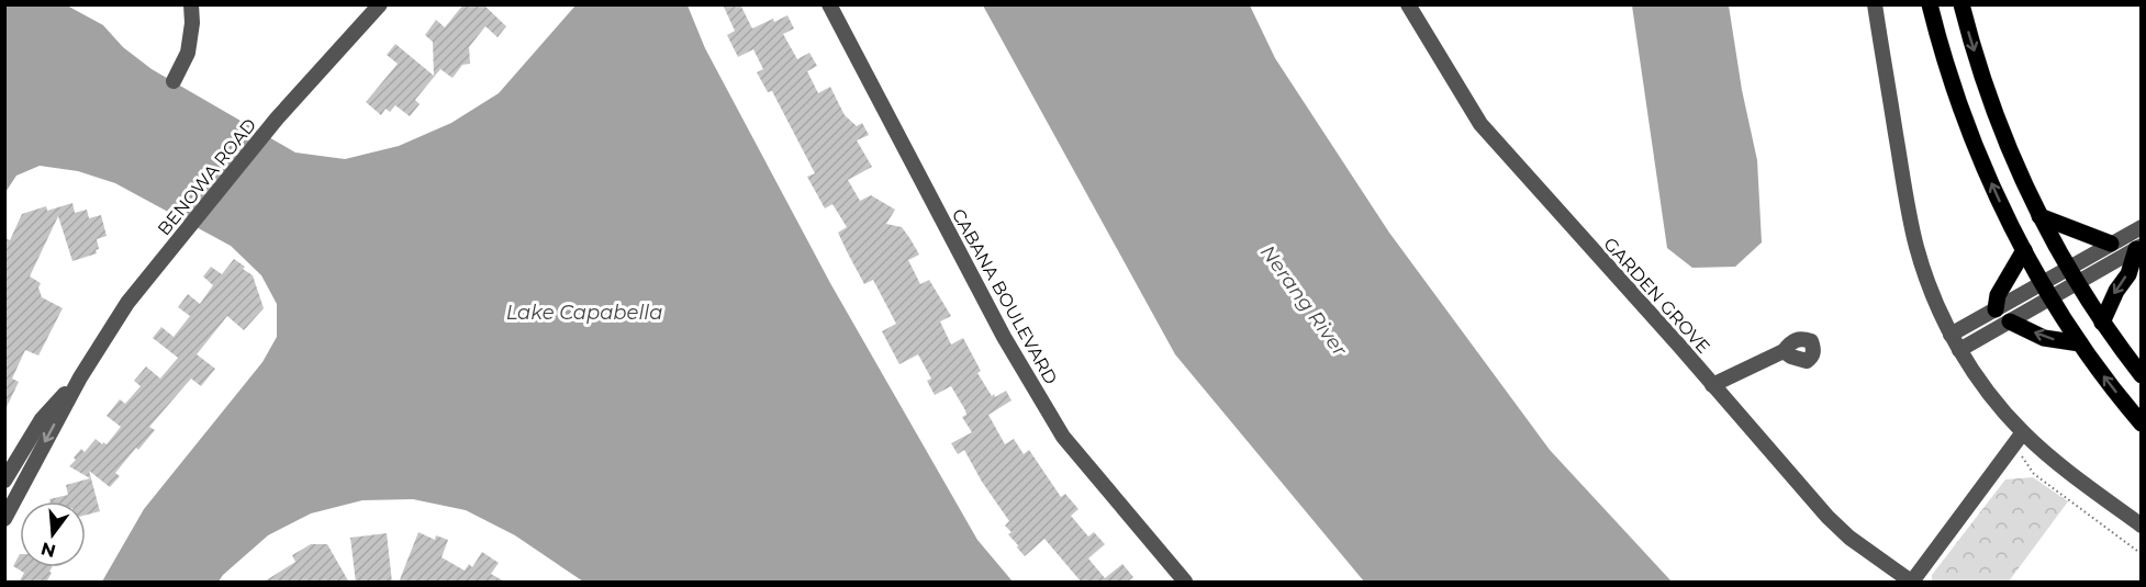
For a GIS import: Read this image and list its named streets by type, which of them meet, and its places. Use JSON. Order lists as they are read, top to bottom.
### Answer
{
  "streets": {
    "street": ["BENOWA ROAD", "GARDEN GROVE", "CABANA BOULEVARD"]
  },
  "water": ["Nerang River", "Lake Capabella"],
  "north": "bottom"
}
